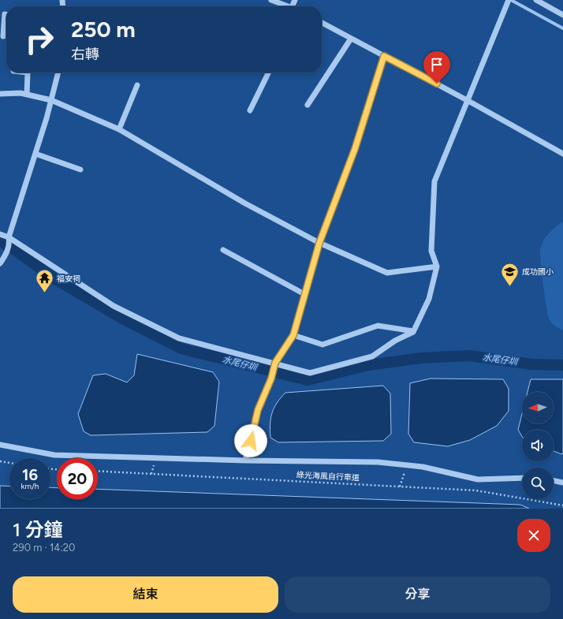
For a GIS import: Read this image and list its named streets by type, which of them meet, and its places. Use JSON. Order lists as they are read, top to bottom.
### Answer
{
  "streets": {
    "path": ["綠光海風自行車道"]
  },
  "water": ["水尾仔圳"],
  "places": {
    "school or university": ["成功國小"],
    "temple": ["福安祠"]
  },
  "north": "left",
  "page": {
    "turn": ["250 m", "右轉"],
    "speed": "16 km/h",
    "limit": "20",
    "heading": ["1 分鐘", "290 m · 14:20"],
    "buttons": ["結束", "分享"]
  }
}
